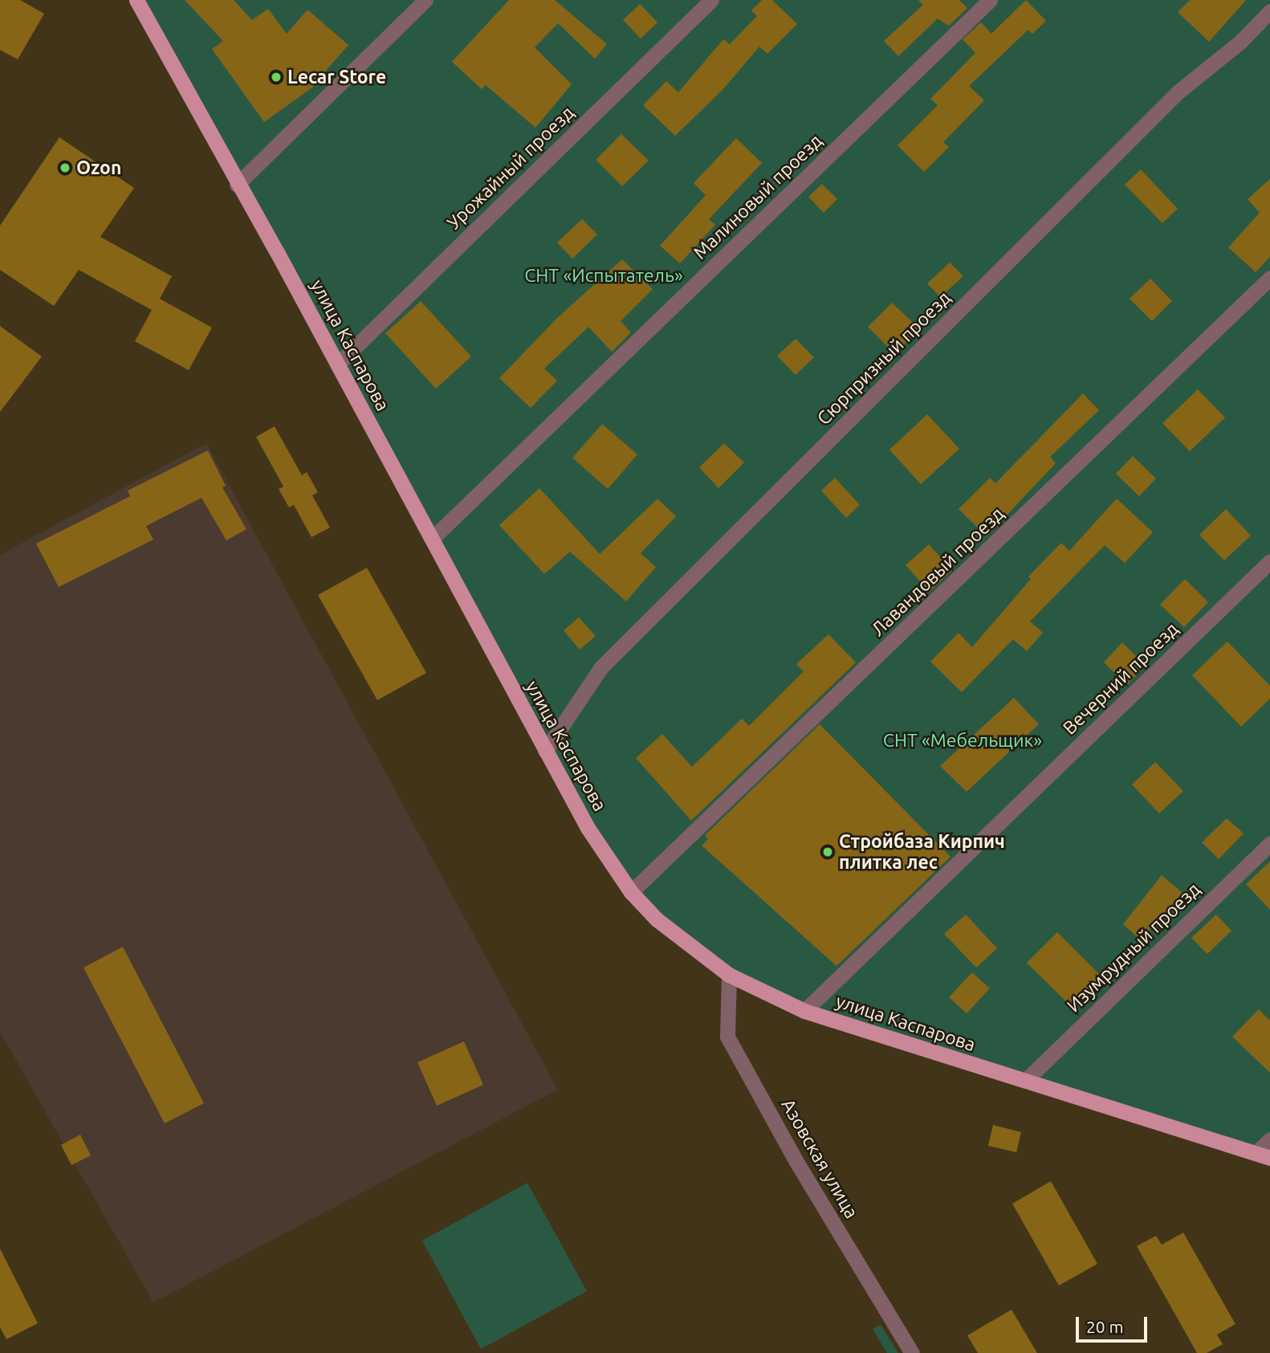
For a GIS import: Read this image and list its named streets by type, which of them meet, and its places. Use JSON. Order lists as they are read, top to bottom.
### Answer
{
  "streets": {
    "main road": ["улица Каспарова"],
    "street": [
      "Урожайный проезд",
      "Малиновый проезд",
      "Сюрпризный проезд",
      "Лавандовый проезд",
      "Вечерний проезд",
      "Изумрудный проезд",
      "Азовская улица"
    ]
  },
  "crossings": [
    ["Урожайный проезд", "улица Каспарова"],
    ["Малиновый проезд", "улица Каспарова"],
    ["улица Каспарова", "Сюрпризный проезд"],
    ["улица Каспарова", "Лавандовый проезд"],
    ["улица Каспарова", "Вечерний проезд"],
    ["улица Каспарова", "Изумрудный проезд"],
    ["улица Каспарова", "Азовская улица"]
  ],
  "parks": ["СНТ «Испытатель»", "СНТ «Мебельщик»"],
  "places": ["Lecar Store", "Ozon", "Стройбаза Кирпич плитка лес"],
  "scale_bar": "20 m"
}
